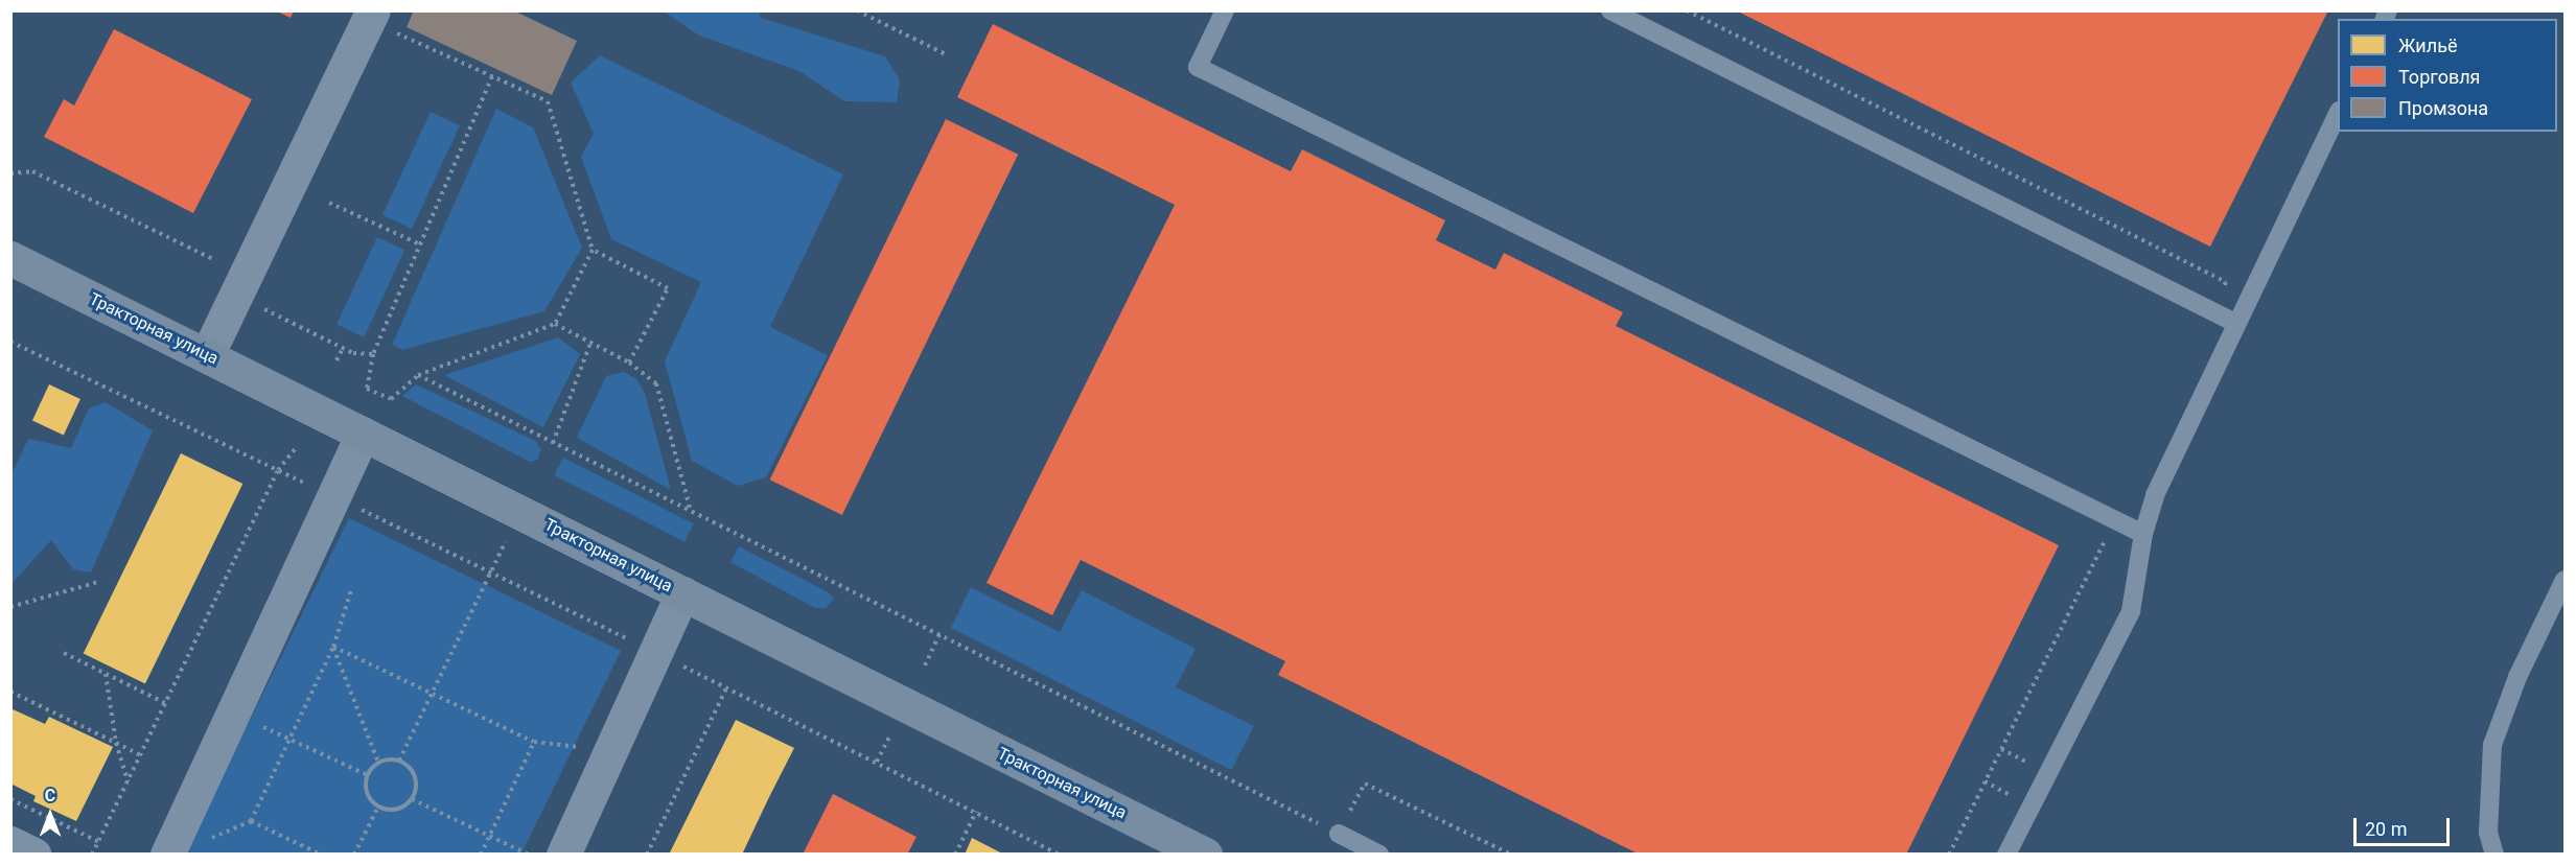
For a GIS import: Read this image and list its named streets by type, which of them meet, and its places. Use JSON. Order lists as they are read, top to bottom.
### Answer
{
  "streets": {
    "main road": ["Тракторная улица"]
  },
  "legend": ["Жильё", "Торговля", "Промзона"],
  "scale_bar": "20 m",
  "north": "top"
}
